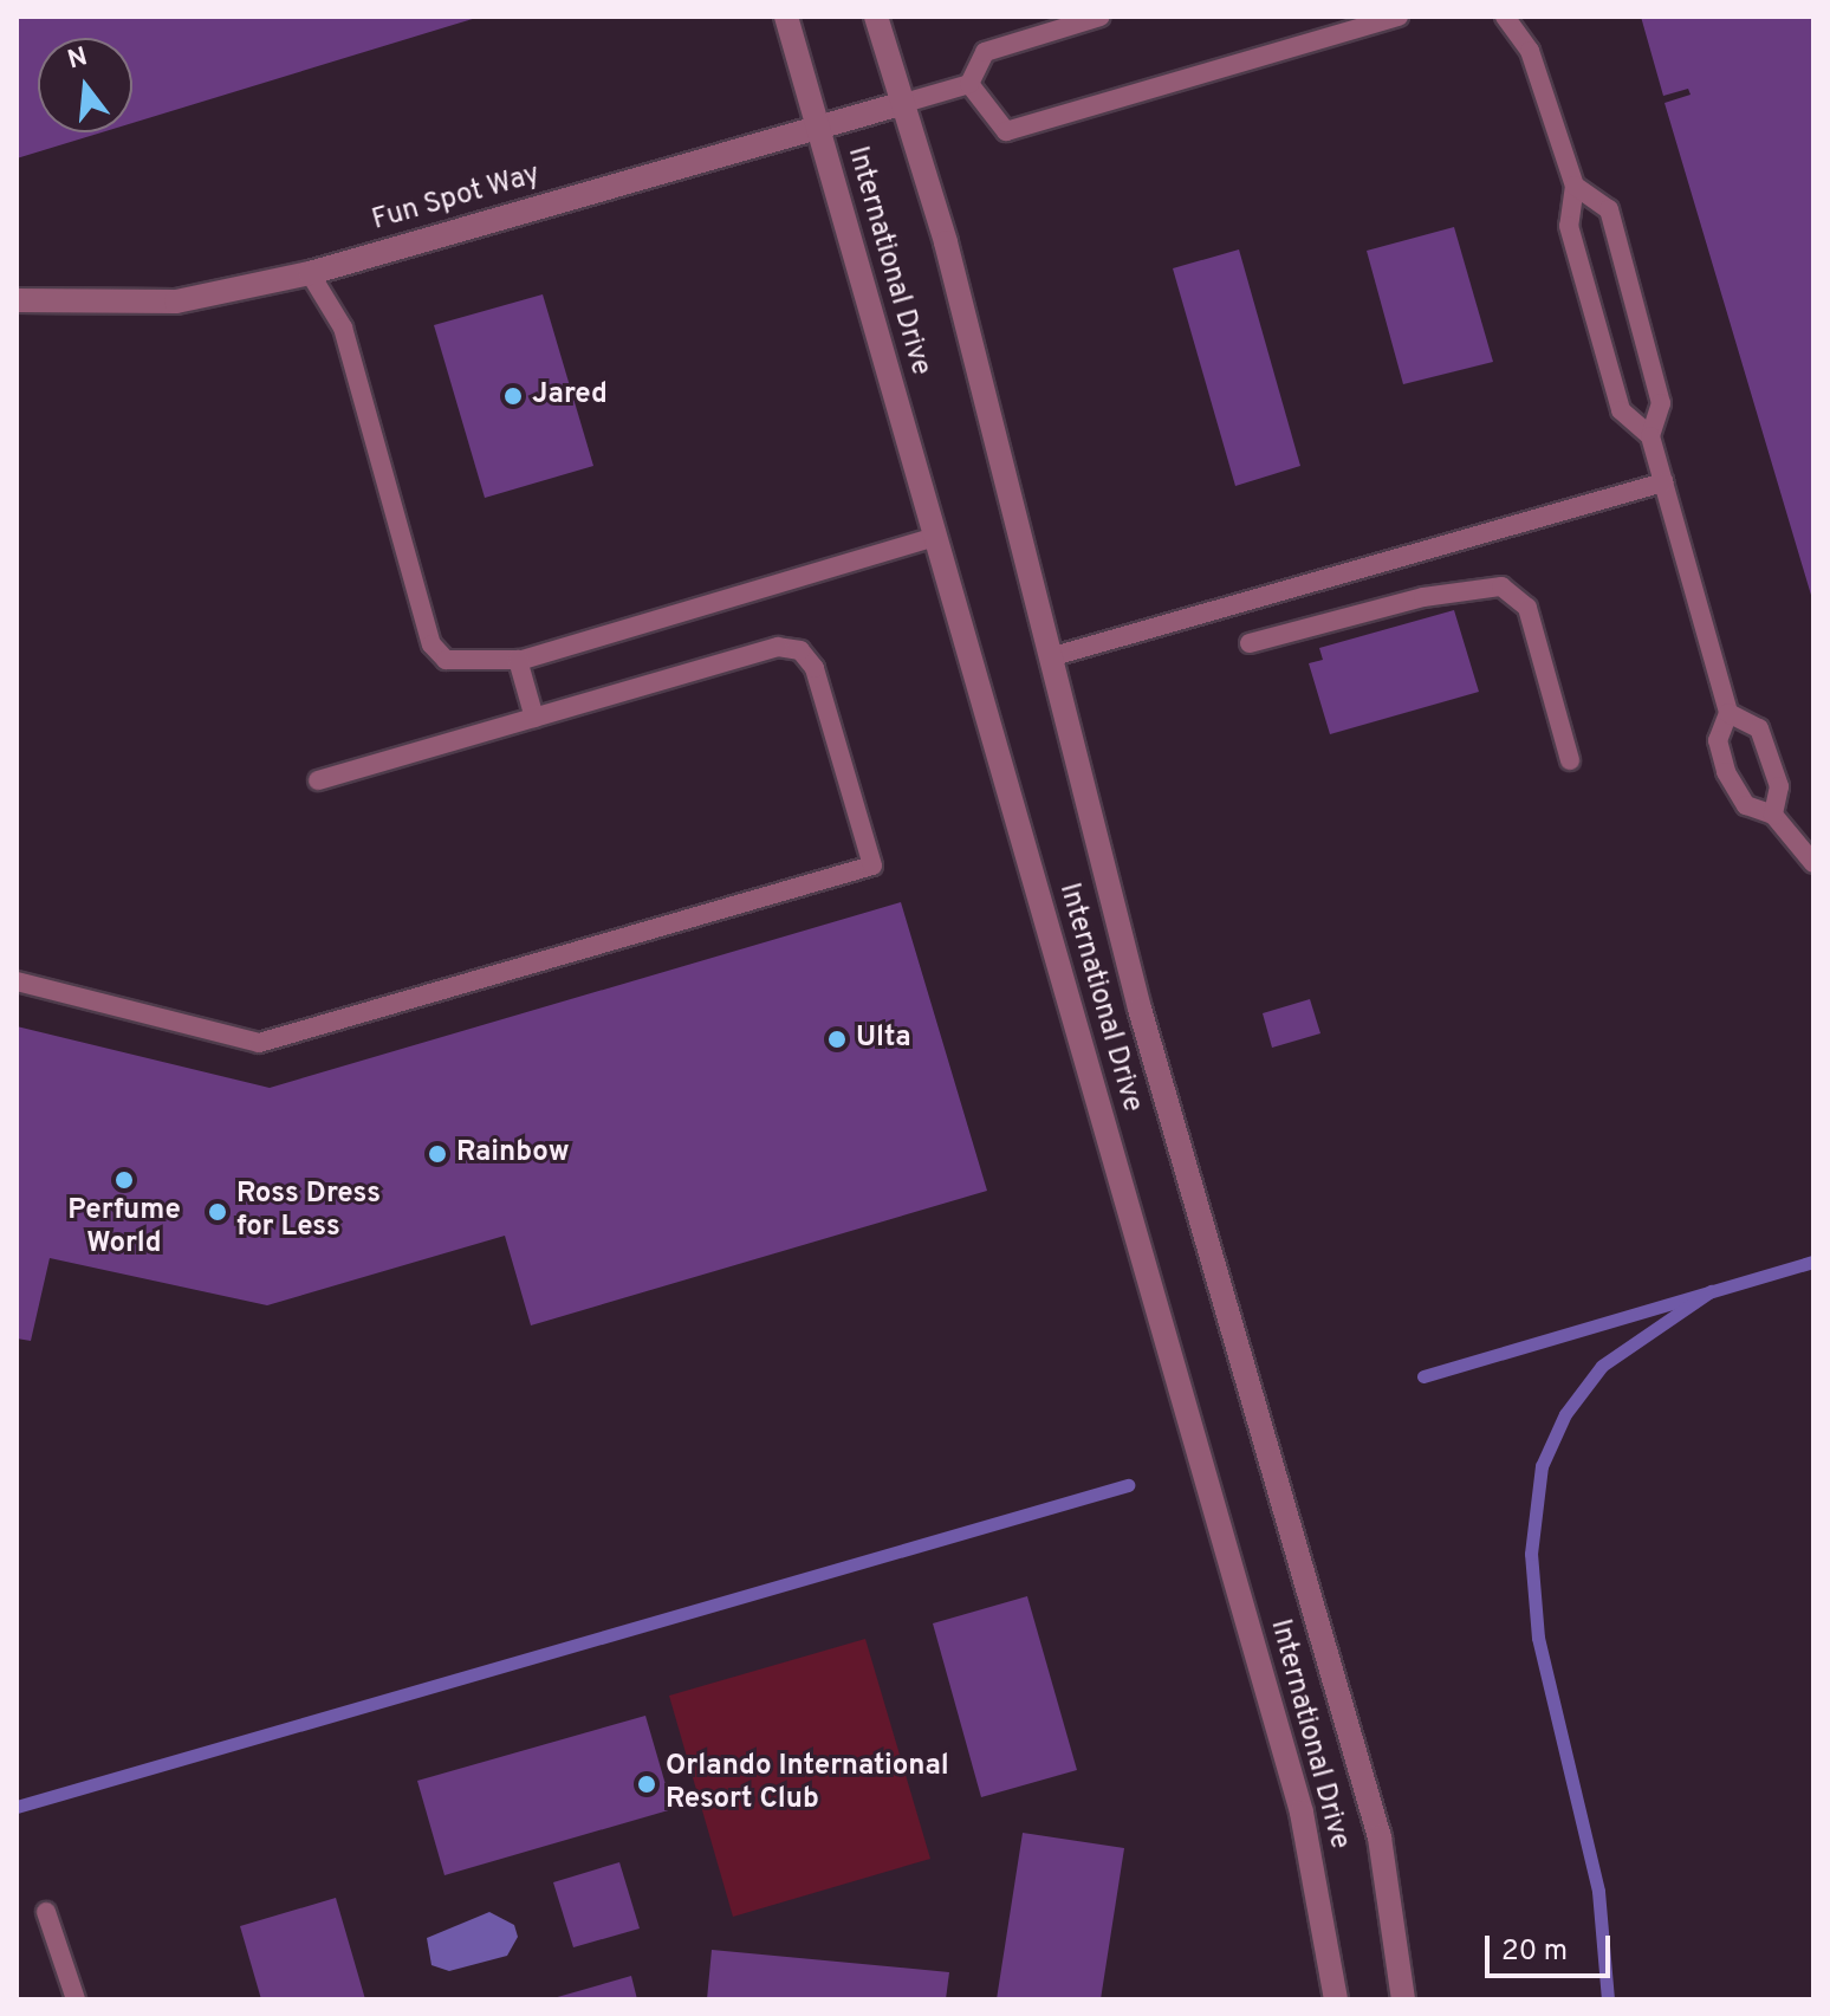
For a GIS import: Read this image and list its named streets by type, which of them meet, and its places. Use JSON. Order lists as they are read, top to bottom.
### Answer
{
  "streets": {
    "street": ["Fun Spot Way", "International Drive"]
  },
  "crossings": [
    ["Fun Spot Way", "International Drive"]
  ],
  "places": [
    "Jared",
    "Ulta",
    "Rainbow",
    "Perfume World",
    "Ross Dress for Less",
    "Orlando International Resort Club"
  ],
  "scale_bar": "20 m",
  "north": "top"
}
